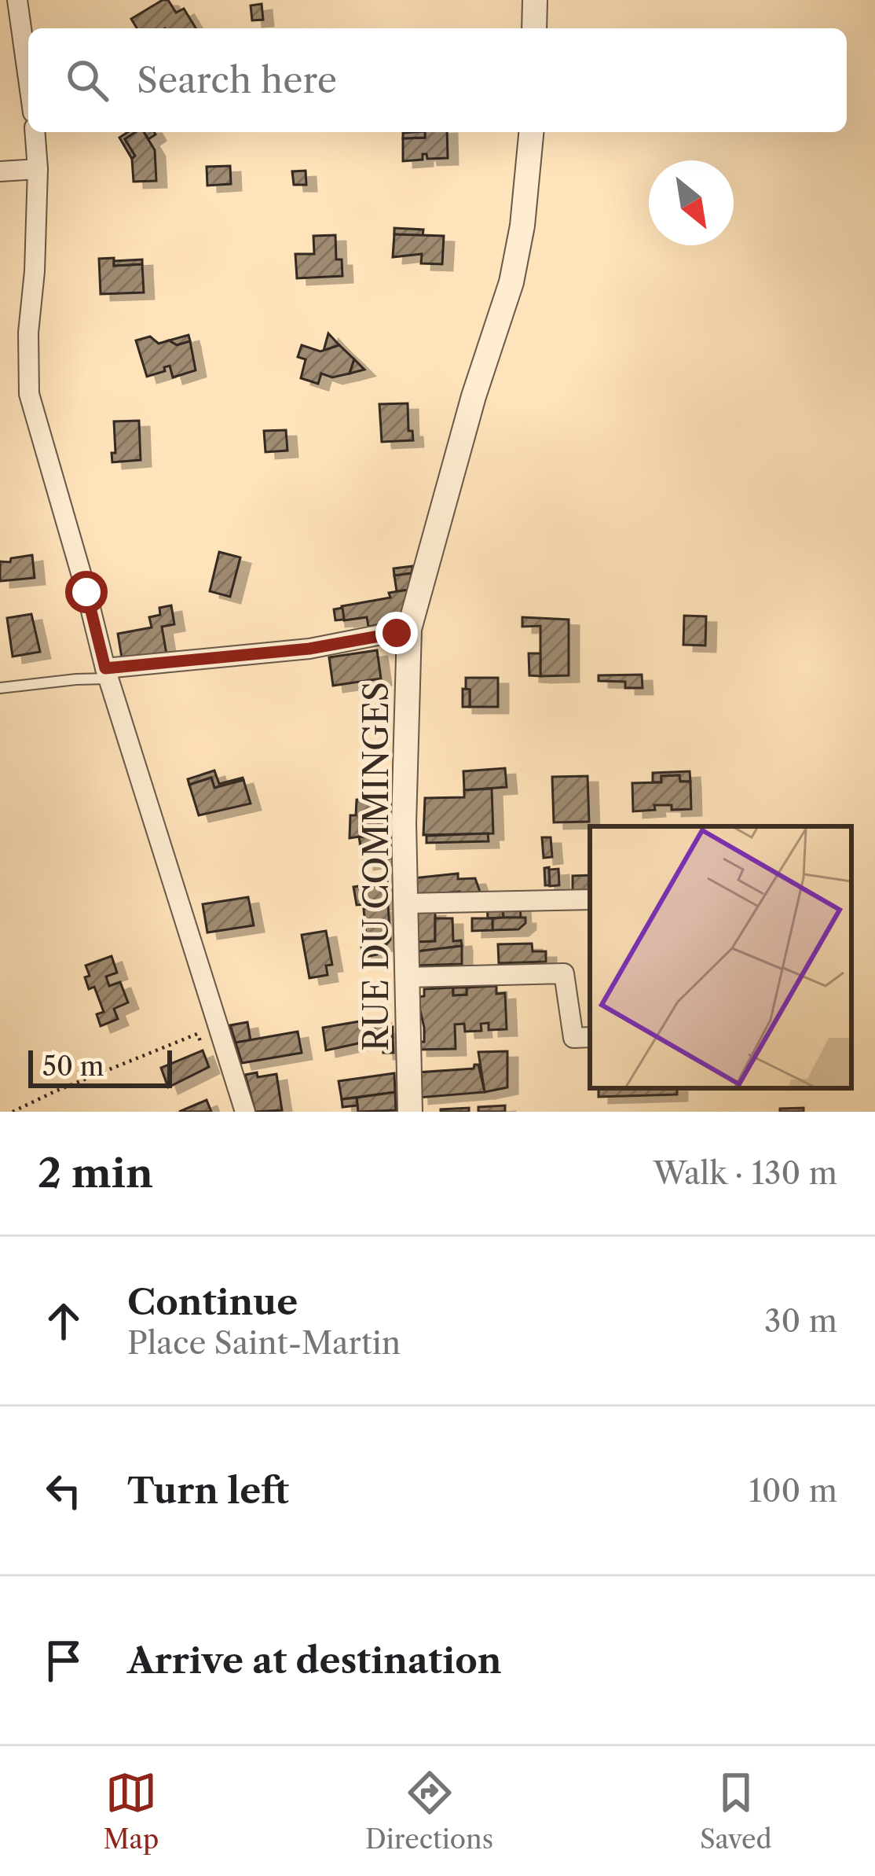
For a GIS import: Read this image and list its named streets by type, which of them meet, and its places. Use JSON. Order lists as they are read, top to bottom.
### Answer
{
  "streets": {
    "street": ["RUE DU COMMINGES"]
  },
  "scale_bar": "50 m",
  "north": "bottom right",
  "page": {
    "search": "Search here",
    "scale": "50 m",
    "heading": ["2 min", "Walk · 130 m"],
    "list": [
      ["Continue", "Place Saint-Martin", "30 m"],
      ["Turn left", "100 m"],
      "Arrive at destination"
    ],
    "nav": ["Map", "Directions", "Saved"]
  }
}
